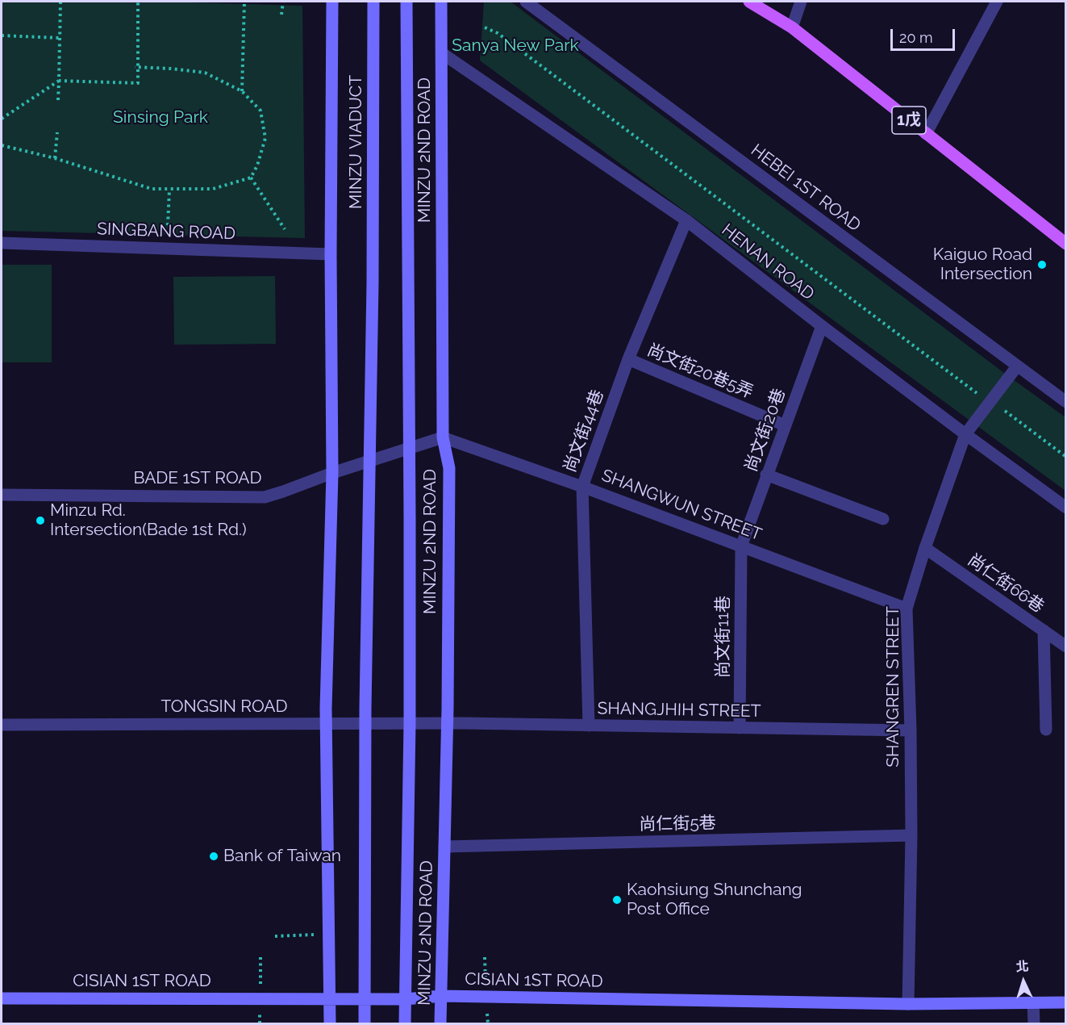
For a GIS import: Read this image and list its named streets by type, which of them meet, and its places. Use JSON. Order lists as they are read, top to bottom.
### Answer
{
  "streets": {
    "main road": ["1戊"],
    "street": [
      "MINZU VIADUCT",
      "MINZU 2ND ROAD",
      "HEBEI 1ST ROAD",
      "SINGBANG ROAD",
      "HENAN ROAD",
      "尚文街20巷5弄",
      "尚文街20巷",
      "尚文街44巷",
      "BADE 1ST ROAD",
      "SHANGWUN STREET",
      "尚仁街66巷",
      "尚文街11巷",
      "SHANGREN STREET",
      "TONGSIN ROAD",
      "SHANGJHIH STREET",
      "尚仁街5巷",
      "CISIAN 1ST ROAD"
    ]
  },
  "crossings": [
    ["MINZU VIADUCT", "BADE 1ST ROAD"],
    ["MINZU 2ND ROAD", "HENAN ROAD"],
    ["MINZU 2ND ROAD", "BADE 1ST ROAD"],
    ["MINZU 2ND ROAD", "SHANGWUN STREET"],
    ["MINZU 2ND ROAD", "TONGSIN ROAD"],
    ["MINZU 2ND ROAD", "SHANGJHIH STREET"],
    ["MINZU 2ND ROAD", "尚仁街5巷"],
    ["MINZU 2ND ROAD", "CISIAN 1ST ROAD"],
    ["HEBEI 1ST ROAD", "SHANGREN STREET"],
    ["HENAN ROAD", "尚文街20巷"],
    ["HENAN ROAD", "尚文街44巷"],
    ["HENAN ROAD", "SHANGREN STREET"],
    ["尚文街20巷5弄", "尚文街20巷"],
    ["尚文街20巷5弄", "尚文街44巷"],
    ["尚文街20巷", "SHANGWUN STREET"],
    ["尚文街20巷", "尚文街11巷"],
    ["尚文街44巷", "SHANGWUN STREET"],
    ["尚文街44巷", "SHANGJHIH STREET"],
    ["BADE 1ST ROAD", "SHANGWUN STREET"],
    ["SHANGWUN STREET", "尚文街11巷"],
    ["SHANGWUN STREET", "SHANGREN STREET"],
    ["尚仁街66巷", "SHANGREN STREET"],
    ["尚文街11巷", "SHANGJHIH STREET"],
    ["SHANGREN STREET", "SHANGJHIH STREET"],
    ["SHANGREN STREET", "尚仁街5巷"],
    ["SHANGREN STREET", "CISIAN 1ST ROAD"],
    ["TONGSIN ROAD", "SHANGJHIH STREET"]
  ],
  "parks": ["Sanya New Park", "Sinsing Park"],
  "places": [
    "Kaiguo Road Intersection",
    "Minzu Rd. Intersection(Bade 1st Rd.)",
    "Bank of Taiwan",
    "Kaohsiung Shunchang Post Office"
  ],
  "scale_bar": "20 m",
  "north": "top"
}
